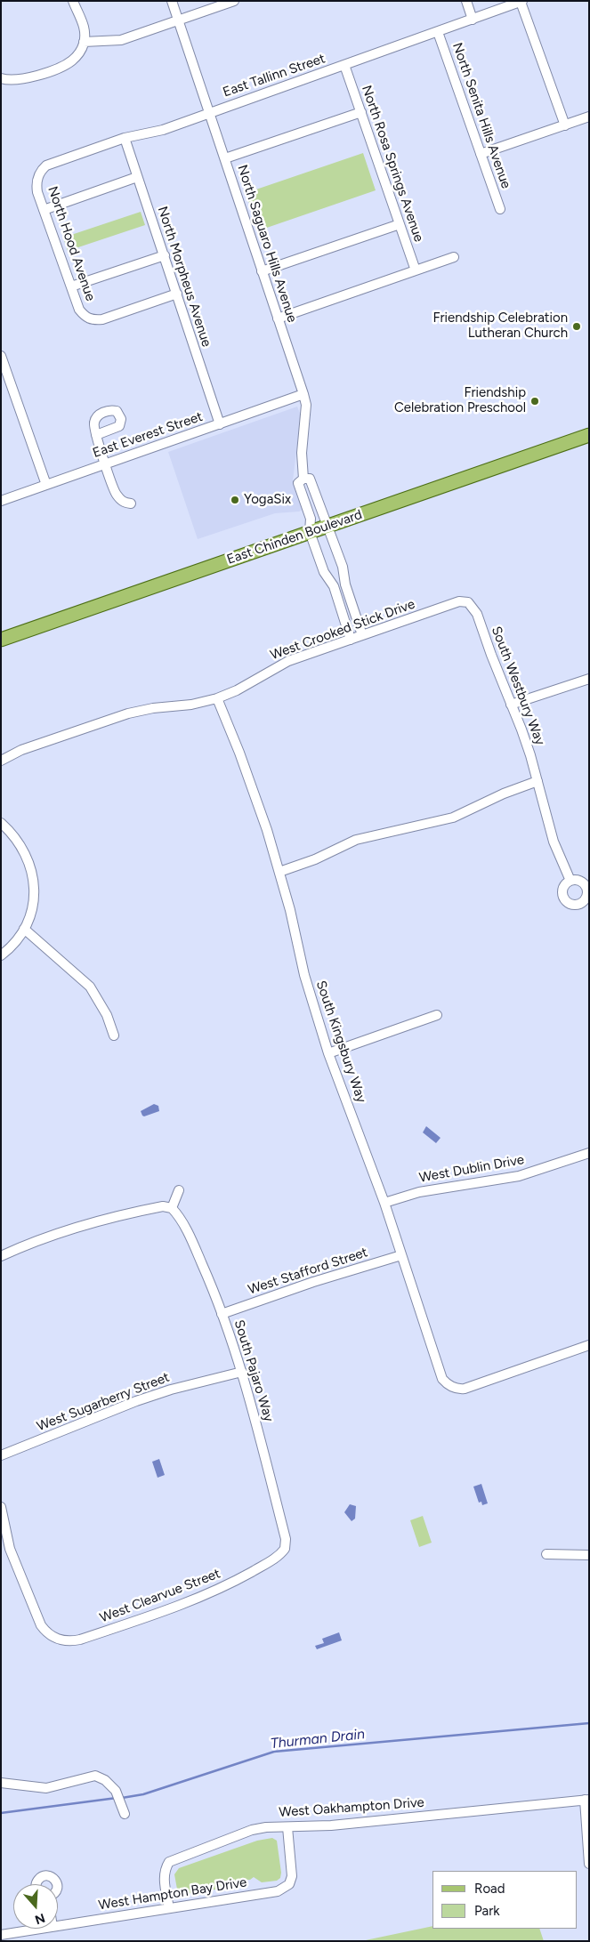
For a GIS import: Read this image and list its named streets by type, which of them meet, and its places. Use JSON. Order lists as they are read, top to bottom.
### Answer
{
  "streets": {
    "main road": ["East Chinden Boulevard"],
    "street": [
      "East Tallinn Street",
      "North Senita Hills Avenue",
      "North Rosa Springs Avenue",
      "North Hood Avenue",
      "North Saguaro Hills Avenue",
      "North Morpheus Avenue",
      "East Everest Street",
      "West Crooked Stick Drive",
      "South Westbury Way",
      "South Kingsbury Way",
      "West Dublin Drive",
      "West Stafford Street",
      "South Pajaro Way",
      "West Sugarberry Street",
      "West Clearvue Street",
      "West Oakhampton Drive",
      "West Hampton Bay Drive"
    ]
  },
  "crossings": [
    ["East Tallinn Street", "North Senita Hills Avenue"],
    ["East Tallinn Street", "North Rosa Springs Avenue"],
    ["East Tallinn Street", "North Hood Avenue"],
    ["East Tallinn Street", "North Saguaro Hills Avenue"],
    ["East Tallinn Street", "North Morpheus Avenue"],
    ["North Hood Avenue", "North Morpheus Avenue"],
    ["North Saguaro Hills Avenue", "East Everest Street"],
    ["North Saguaro Hills Avenue", "East Chinden Boulevard"],
    ["North Morpheus Avenue", "East Everest Street"],
    ["West Crooked Stick Drive", "South Westbury Way"],
    ["West Crooked Stick Drive", "South Kingsbury Way"],
    ["South Kingsbury Way", "West Dublin Drive"],
    ["South Kingsbury Way", "West Stafford Street"],
    ["West Stafford Street", "South Pajaro Way"],
    ["South Pajaro Way", "West Sugarberry Street"],
    ["South Pajaro Way", "West Clearvue Street"],
    ["West Oakhampton Drive", "West Hampton Bay Drive"]
  ],
  "water": ["Thurman Drain"],
  "places": ["Friendship Celebration Lutheran Church", "Friendship Celebration Preschool", "YogaSix"],
  "legend": ["Road", "Park"],
  "north": "bottom"
}
